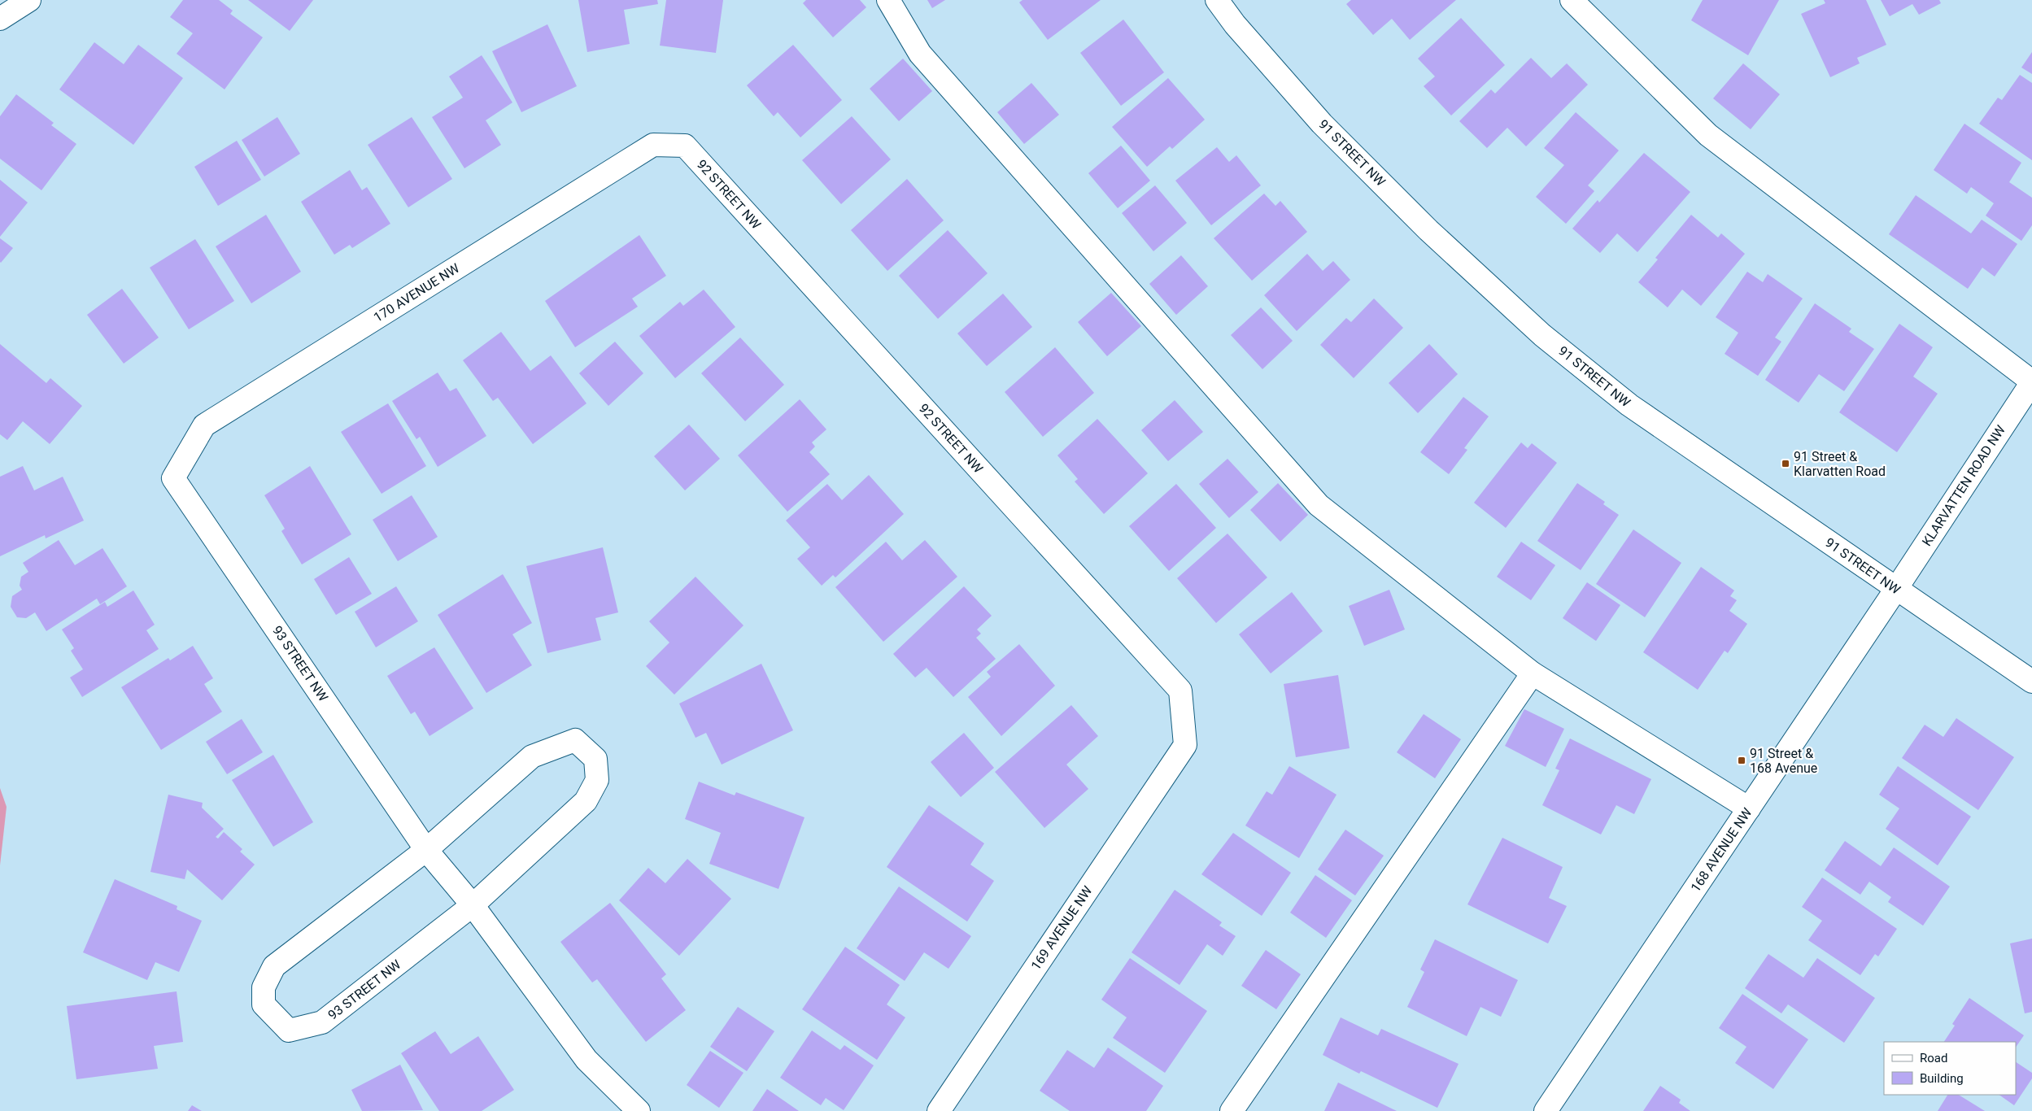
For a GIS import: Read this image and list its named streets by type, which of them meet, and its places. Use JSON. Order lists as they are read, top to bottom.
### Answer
{
  "streets": {
    "street": [
      "91 STREET NW",
      "92 STREET NW",
      "170 AVENUE NW",
      "KLARVATTEN ROAD NW",
      "93 STREET NW",
      "168 AVENUE NW",
      "169 AVENUE NW"
    ]
  },
  "crossings": [
    ["91 STREET NW", "KLARVATTEN ROAD NW"],
    ["91 STREET NW", "168 AVENUE NW"],
    ["92 STREET NW", "170 AVENUE NW"],
    ["92 STREET NW", "169 AVENUE NW"],
    ["170 AVENUE NW", "93 STREET NW"],
    ["KLARVATTEN ROAD NW", "168 AVENUE NW"]
  ],
  "places": {
    "transit": ["91 Street & Klarvatten Road", "91 Street & 168 Avenue"]
  },
  "legend": ["Road", "Building"]
}
